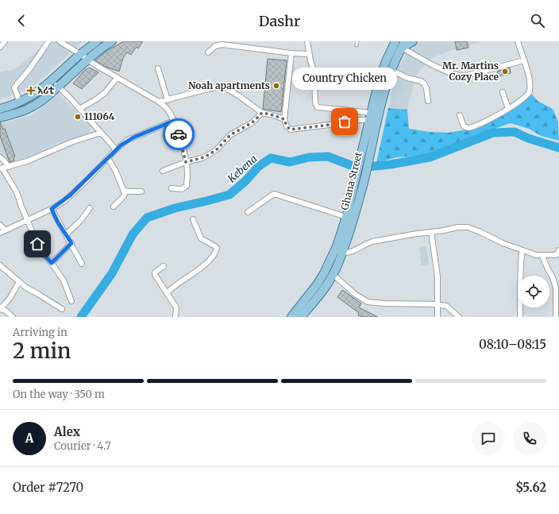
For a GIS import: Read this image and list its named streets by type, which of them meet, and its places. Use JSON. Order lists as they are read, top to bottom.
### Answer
{
  "streets": {
    "main road": ["Ghana Street"]
  },
  "water": ["Kebena"],
  "places": {
    "other": [
      "Mr. Martins Cozy Place",
      "Noah apartments",
      "111064",
      "Country Chicken"
    ],
    "health": ["አሪቲ"]
  },
  "page": {
    "header": "Dashr",
    "bubble": "Country Chicken",
    "heading": ["2 min", "Arriving in", "08:10–08:15"],
    "panel": [
      "Alex",
      "Courier · 4.7",
      "Order #7270",
      "$5.62"
    ],
    "bar": "On the way · 350 m",
    "round": "A"
  }
}
